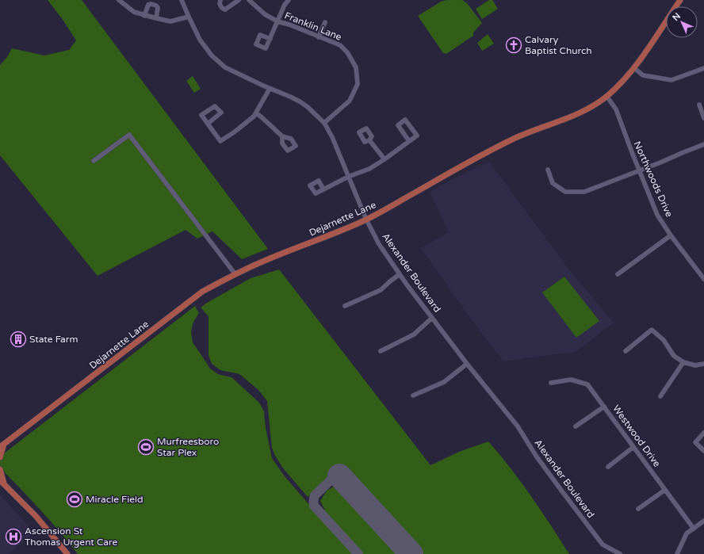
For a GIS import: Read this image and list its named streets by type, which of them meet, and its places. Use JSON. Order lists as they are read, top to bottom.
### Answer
{
  "streets": {
    "main road": ["Dejarnette Lane"],
    "street": [
      "Franklin Lane",
      "Northwoods Drive",
      "Alexander Boulevard",
      "Westwood Drive"
    ]
  },
  "crossings": [
    ["Franklin Lane", "Alexander Boulevard"],
    ["Northwoods Drive", "Dejarnette Lane"],
    ["Dejarnette Lane", "Alexander Boulevard"]
  ],
  "places": {
    "church": ["Calvary Baptist Church"],
    "building": ["State Farm"],
    "sports": ["Murfreesboro Star Plex", "Miracle Field"],
    "hospital": ["Ascension St Thomas Urgent Care"]
  },
  "north": "top left"
}
